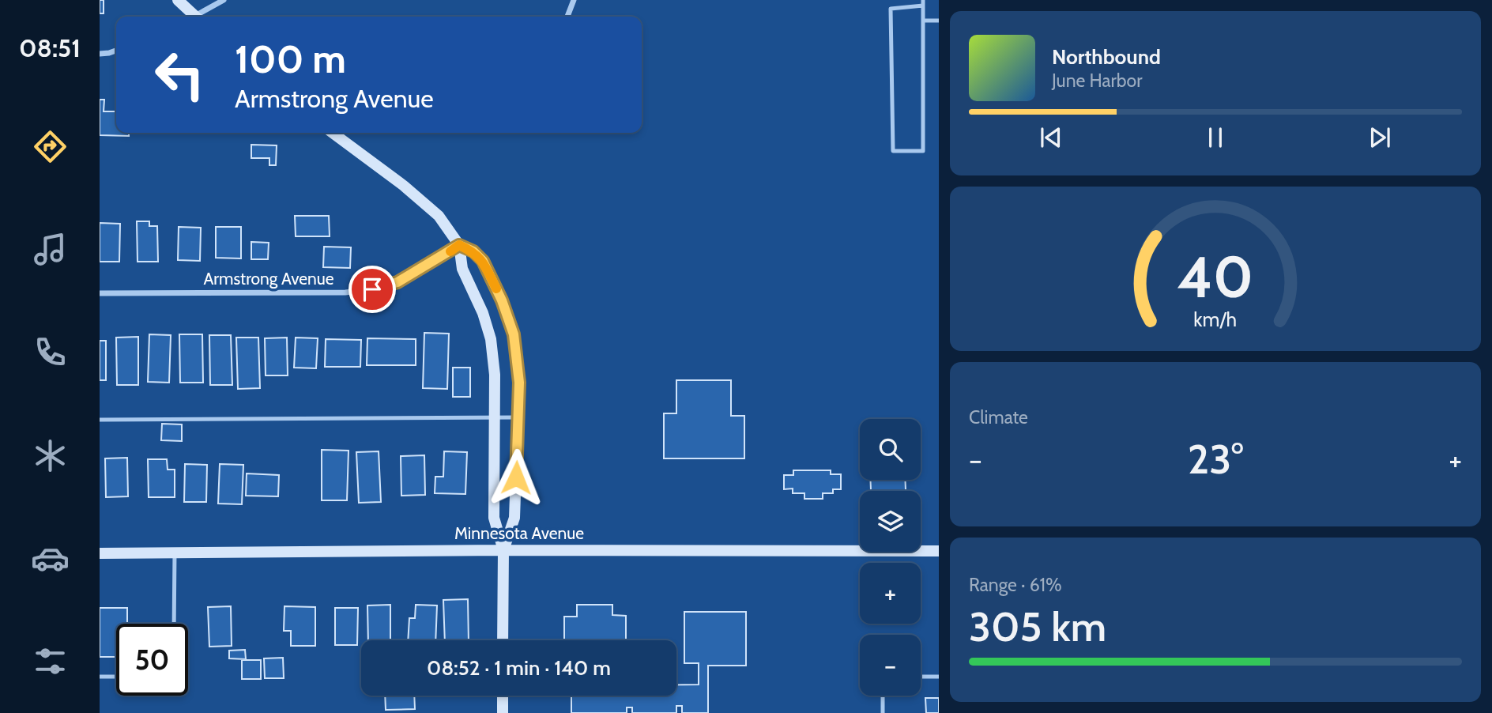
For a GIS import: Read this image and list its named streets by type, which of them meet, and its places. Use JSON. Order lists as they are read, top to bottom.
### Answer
{
  "streets": {
    "main road": ["Minnesota Avenue"],
    "street": ["Armstrong Avenue"]
  },
  "page": {
    "tabs": "08:51",
    "turn": ["100 m", "Armstrong Avenue"],
    "song": ["Northbound", "June Harbor"],
    "tile": [
      "Climate",
      ["Range · 61%", "305 km"]
    ],
    "map_buttons": ["+", "−"],
    "heat": ["−", "23°", "+"],
    "limit": "50",
    "trip": "08:52 · 1 min · 140 m",
    "gauge": ["40", "km/h"]
  }
}
